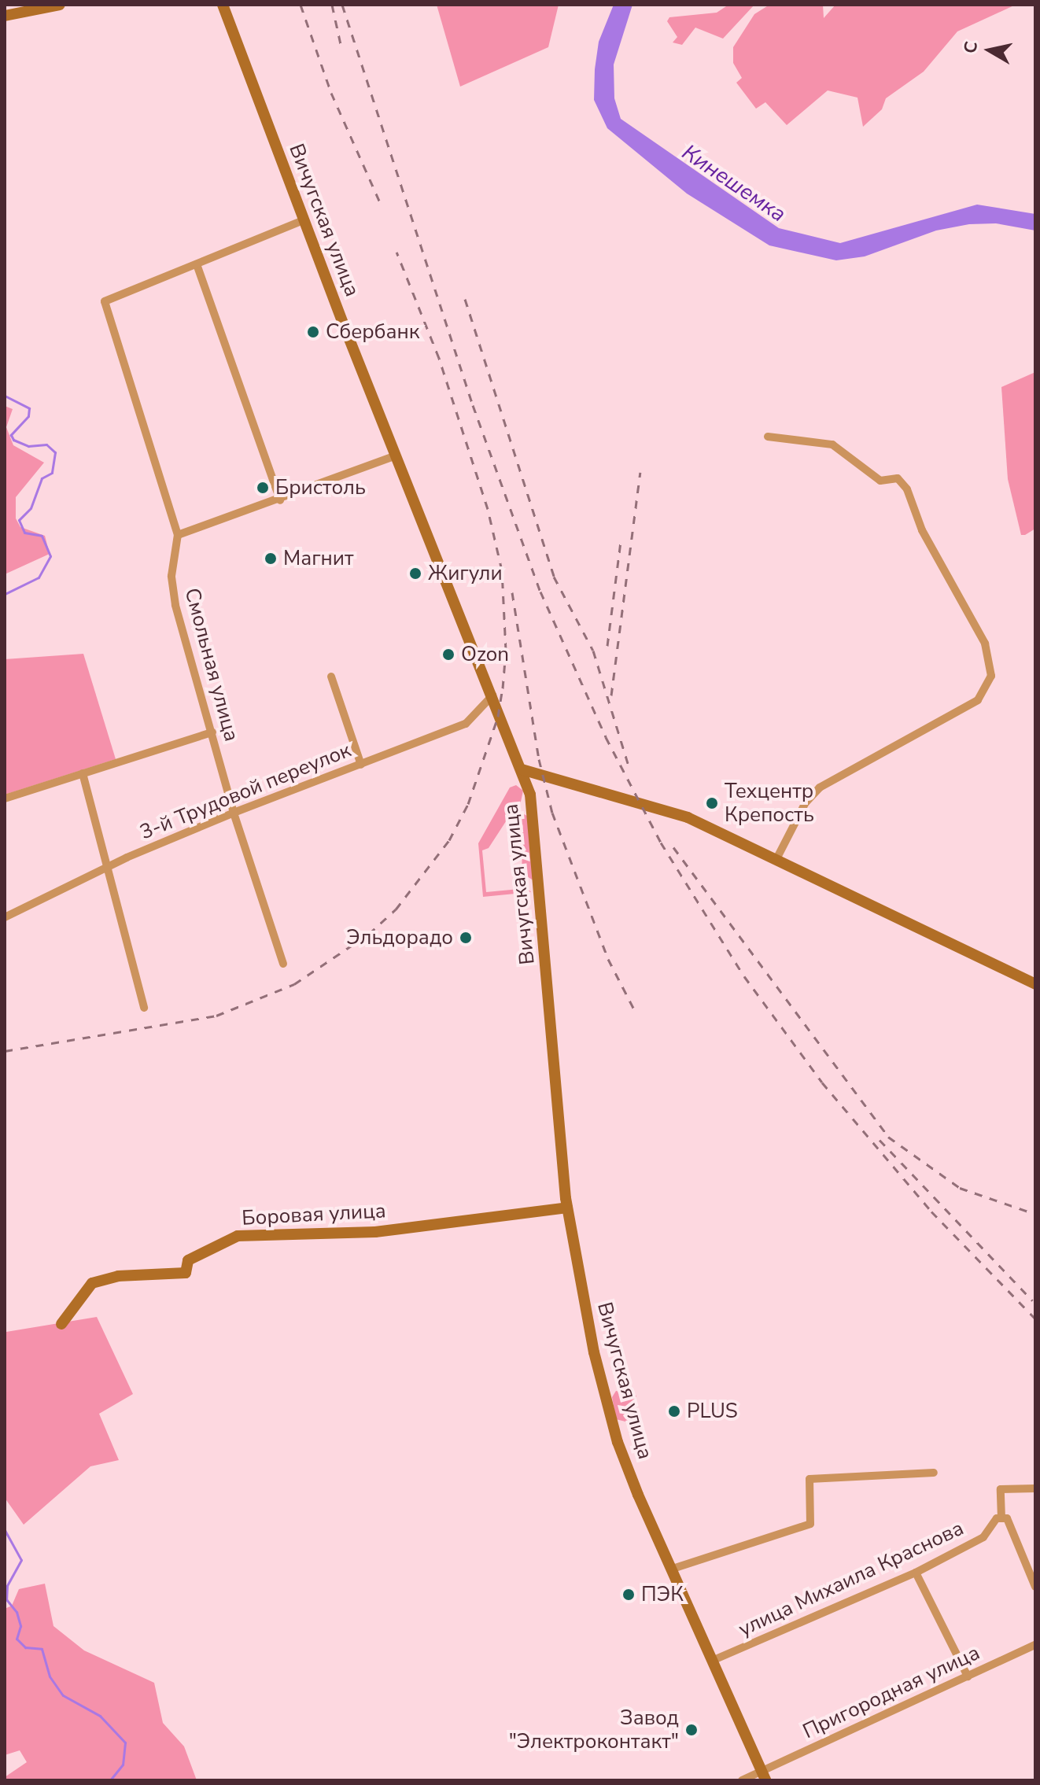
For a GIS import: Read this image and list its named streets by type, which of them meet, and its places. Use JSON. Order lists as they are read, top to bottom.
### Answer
{
  "streets": {
    "main road": ["Вичугская улица", "Боровая улица"],
    "street": [
      "Смольная улица",
      "3-й Трудовой переулок",
      "улица Михаила Краснова",
      "Пригородная улица"
    ]
  },
  "crossings": [
    ["Вичугская улица", "3-й Трудовой переулок"],
    ["Вичугская улица", "Боровая улица"],
    ["Вичугская улица", "улица Михаила Краснова"],
    ["Вичугская улица", "Пригородная улица"],
    ["Смольная улица", "3-й Трудовой переулок"]
  ],
  "water": ["Кинешемка"],
  "places": [
    "Сбербанк",
    "Бристоль",
    "Магнит",
    "Жигули",
    "Ozon",
    "Техцентр Крепость",
    "Эльдорадо",
    "PLUS",
    "ПЭК",
    "Завод \"Электроконтакт\""
  ],
  "north": "left"
}
